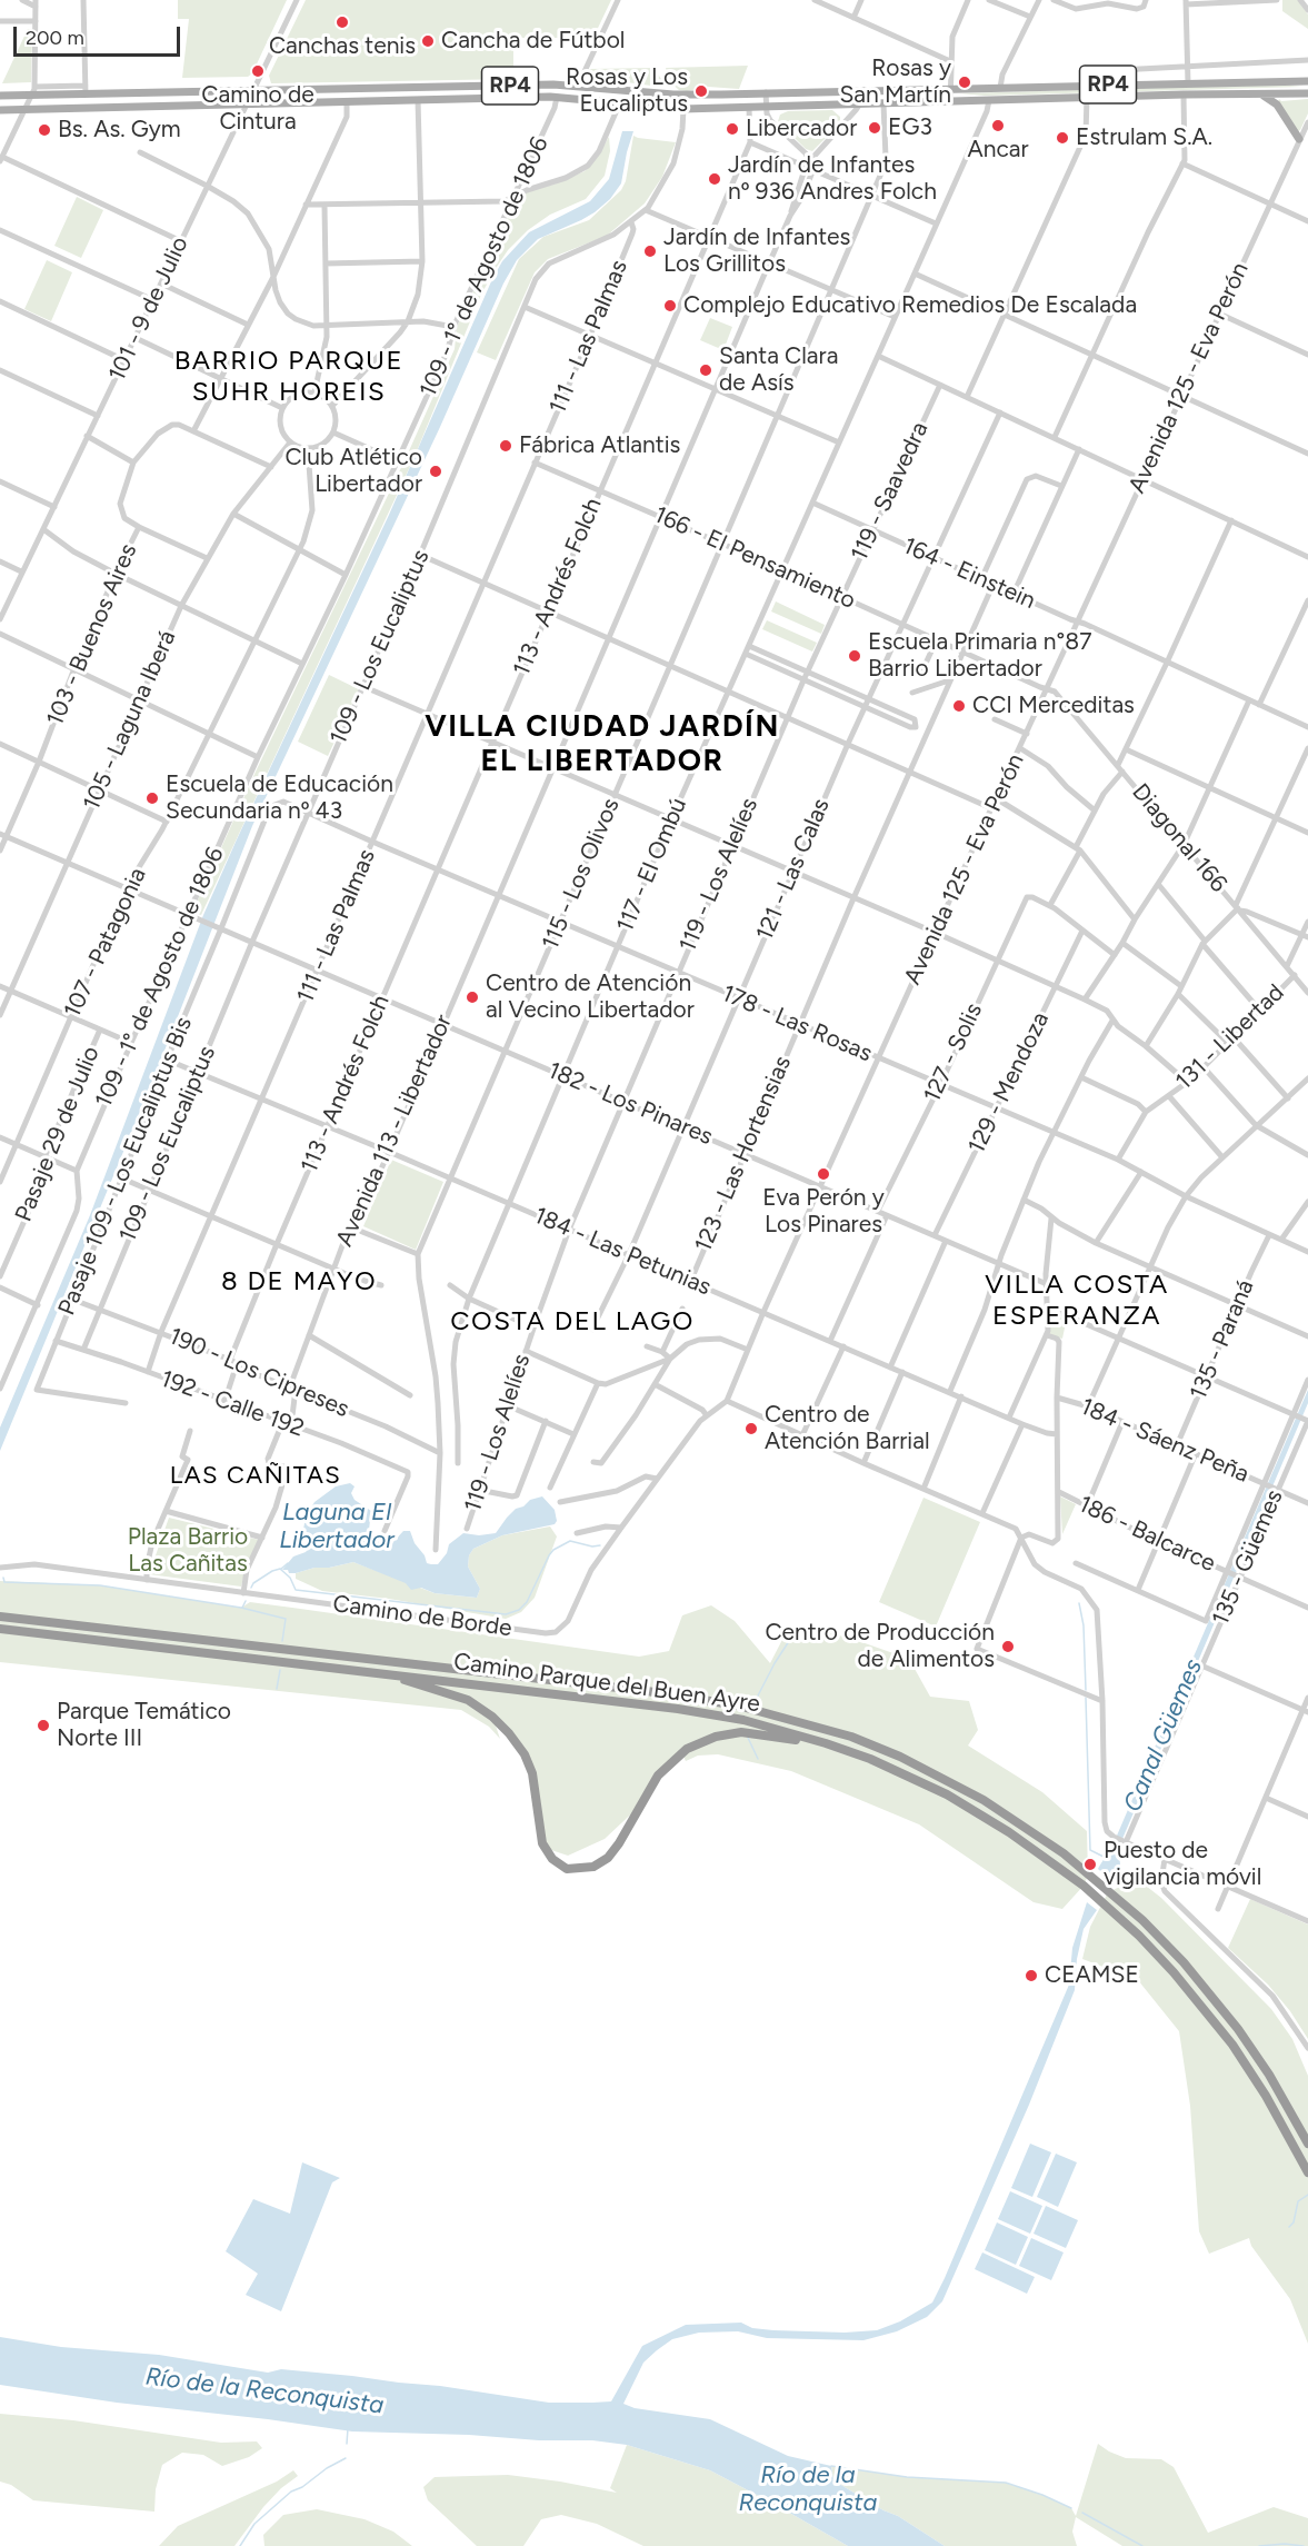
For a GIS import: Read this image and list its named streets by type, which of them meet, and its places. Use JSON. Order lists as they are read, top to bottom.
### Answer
{
  "streets": {
    "highway": ["Camino Parque del Buen Ayre"],
    "main road": ["RP4"],
    "street": [
      "109 - 1° de Agosto de 1806",
      "101 - 9 de Julio",
      "111 - Las Palmas",
      "Avenida 125 - Eva Perón",
      "119 - Saavedra",
      "166 - El Pensamiento",
      "164 - Einstein",
      "113 - Andrés Folch",
      "103 - Buenos Aires",
      "109 - Los Eucaliptus",
      "105 - Laguna Iberá",
      "Diagonal 166",
      "117 - El Ombú",
      "121 - Las Calas",
      "115 - Los Olivos",
      "119 - Los Alelíes",
      "107 - Patagonia",
      "178 - Las Rosas",
      "131 - Libertad",
      "127 - Solis",
      "129 - Mendoza",
      "182 - Los Pinares",
      "Avenida 113 - Libertador",
      "Pasaje 29 de Julio",
      "123 - Las Hortensias",
      "Pasaje 109 - Los Eucaliptus Bis",
      "184 - Las Petunias",
      "135 - Paraná",
      "190 - Los Cipreses",
      "192 - Calle 192",
      "184 - Sáenz Peña",
      "186 - Balcarce",
      "135 - Güemes",
      "Camino de Borde"
    ]
  },
  "crossings": [
    ["RP4", "109 - 1° de Agosto de 1806"],
    ["RP4", "101 - 9 de Julio"],
    ["RP4", "113 - Andrés Folch"],
    ["RP4", "109 - Los Eucaliptus"],
    ["RP4", "117 - El Ombú"],
    ["RP4", "115 - Los Olivos"],
    ["RP4", "Avenida 113 - Libertador"],
    ["109 - 1° de Agosto de 1806", "182 - Los Pinares"],
    ["111 - Las Palmas", "166 - El Pensamiento"],
    ["111 - Las Palmas", "109 - Los Eucaliptus"],
    ["111 - Las Palmas", "178 - Las Rosas"],
    ["111 - Las Palmas", "182 - Los Pinares"],
    ["111 - Las Palmas", "184 - Las Petunias"],
    ["111 - Las Palmas", "190 - Los Cipreses"],
    ["111 - Las Palmas", "192 - Calle 192"],
    ["Avenida 125 - Eva Perón", "166 - El Pensamiento"],
    ["Avenida 125 - Eva Perón", "164 - Einstein"],
    ["Avenida 125 - Eva Perón", "Diagonal 166"],
    ["Avenida 125 - Eva Perón", "178 - Las Rosas"],
    ["Avenida 125 - Eva Perón", "182 - Los Pinares"],
    ["Avenida 125 - Eva Perón", "184 - Las Petunias"],
    ["Avenida 125 - Eva Perón", "Camino de Borde"],
    ["119 - Saavedra", "166 - El Pensamiento"],
    ["119 - Saavedra", "164 - Einstein"],
    ["119 - Saavedra", "119 - Los Alelíes"],
    ["166 - El Pensamiento", "113 - Andrés Folch"],
    ["166 - El Pensamiento", "Diagonal 166"],
    ["166 - El Pensamiento", "117 - El Ombú"],
    ["166 - El Pensamiento", "121 - Las Calas"],
    ["166 - El Pensamiento", "115 - Los Olivos"],
    ["166 - El Pensamiento", "Avenida 113 - Libertador"],
    ["166 - El Pensamiento", "123 - Las Hortensias"],
    ["164 - Einstein", "117 - El Ombú"],
    ["164 - Einstein", "121 - Las Calas"],
    ["164 - Einstein", "123 - Las Hortensias"],
    ["113 - Andrés Folch", "178 - Las Rosas"],
    ["113 - Andrés Folch", "182 - Los Pinares"],
    ["113 - Andrés Folch", "184 - Las Petunias"],
    ["113 - Andrés Folch", "190 - Los Cipreses"],
    ["103 - Buenos Aires", "182 - Los Pinares"],
    ["109 - Los Eucaliptus", "178 - Las Rosas"],
    ["109 - Los Eucaliptus", "182 - Los Pinares"],
    ["109 - Los Eucaliptus", "184 - Las Petunias"],
    ["109 - Los Eucaliptus", "190 - Los Cipreses"],
    ["109 - Los Eucaliptus", "192 - Calle 192"],
    ["105 - Laguna Iberá", "107 - Patagonia"],
    ["105 - Laguna Iberá", "182 - Los Pinares"],
    ["Diagonal 166", "131 - Libertad"],
    ["117 - El Ombú", "178 - Las Rosas"],
    ["117 - El Ombú", "182 - Los Pinares"],
    ["117 - El Ombú", "184 - Las Petunias"],
    ["121 - Las Calas", "178 - Las Rosas"],
    ["121 - Las Calas", "182 - Los Pinares"],
    ["121 - Las Calas", "184 - Las Petunias"],
    ["115 - Los Olivos", "178 - Las Rosas"],
    ["115 - Los Olivos", "182 - Los Pinares"],
    ["115 - Los Olivos", "184 - Las Petunias"],
    ["115 - Los Olivos", "190 - Los Cipreses"],
    ["119 - Los Alelíes", "178 - Las Rosas"],
    ["119 - Los Alelíes", "182 - Los Pinares"],
    ["119 - Los Alelíes", "184 - Las Petunias"],
    ["107 - Patagonia", "182 - Los Pinares"],
    ["178 - Las Rosas", "131 - Libertad"],
    ["178 - Las Rosas", "127 - Solis"],
    ["178 - Las Rosas", "129 - Mendoza"],
    ["178 - Las Rosas", "Avenida 113 - Libertador"],
    ["178 - Las Rosas", "123 - Las Hortensias"],
    ["178 - Las Rosas", "Pasaje 109 - Los Eucaliptus Bis"],
    ["178 - Las Rosas", "135 - Paraná"],
    ["127 - Solis", "182 - Los Pinares"],
    ["129 - Mendoza", "182 - Los Pinares"],
    ["182 - Los Pinares", "Avenida 113 - Libertador"],
    ["182 - Los Pinares", "123 - Las Hortensias"],
    ["182 - Los Pinares", "Pasaje 109 - Los Eucaliptus Bis"],
    ["Avenida 113 - Libertador", "184 - Las Petunias"],
    ["Avenida 113 - Libertador", "190 - Los Cipreses"],
    ["Avenida 113 - Libertador", "192 - Calle 192"],
    ["123 - Las Hortensias", "184 - Las Petunias"],
    ["Pasaje 109 - Los Eucaliptus Bis", "184 - Las Petunias"],
    ["Pasaje 109 - Los Eucaliptus Bis", "190 - Los Cipreses"],
    ["Pasaje 109 - Los Eucaliptus Bis", "192 - Calle 192"],
    ["135 - Paraná", "184 - Sáenz Peña"],
    ["184 - Sáenz Peña", "135 - Güemes"],
    ["186 - Balcarce", "135 - Güemes"]
  ],
  "districts": [
    "BARRIO PARQUE SUHR HOREIS",
    "VILLA CIUDAD JARDÍN EL LIBERTADOR",
    "8 DE MAYO",
    "VILLA COSTA ESPERANZA",
    "COSTA DEL LAGO",
    "LAS CAÑITAS"
  ],
  "water": ["Laguna El Libertador", "Canal Güemes", "Río de la Reconquista"],
  "parks": ["Plaza Barrio Las Cañitas"],
  "places": [
    "Canchas tenis",
    "Cancha de Fútbol",
    "Camino de Cintura",
    "Rosas y San Martín",
    "Rosas y Los Eucaliptus",
    "Ancar",
    "EG3",
    "Libercador",
    "Bs. As. Gym",
    "Estrulam S.A.",
    "Jardín de Infantes nº 936 Andres Folch",
    "Jardín de Infantes Los Grillitos",
    "Complejo Educativo Remedios De Escalada",
    "Santa Clara de Asís",
    "Fábrica Atlantis",
    "Club Atlético Libertador",
    "Escuela Primaria n°87 Barrio Libertador",
    "CCI Merceditas",
    "Escuela de Educación Secundaria nº 43",
    "Centro de Atención al Vecino Libertador",
    "Eva Perón y Los Pinares",
    "Centro de Atención Barrial",
    "Centro de Producción de Alimentos",
    "Parque Temático Norte III",
    "Puesto de vigilancia móvil",
    "CEAMSE"
  ],
  "scale_bar": "200 m"
}
